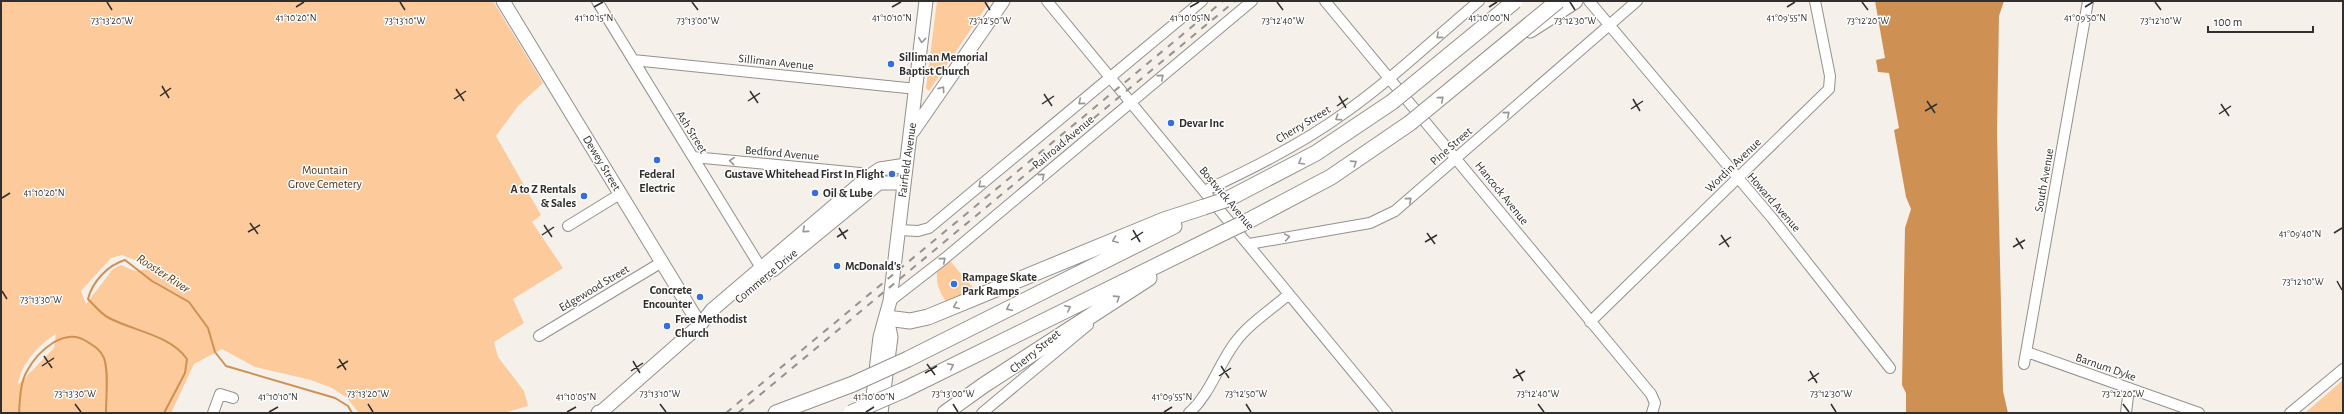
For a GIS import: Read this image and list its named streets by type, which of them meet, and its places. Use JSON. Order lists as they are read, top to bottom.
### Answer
{
  "streets": {
    "main road": ["Fairfield Avenue", "Dewey Street", "Commerce Drive"],
    "street": [
      "Silliman Avenue",
      "Cherry Street",
      "Ash Street",
      "Railroad Avenue",
      "Pine Street",
      "Bedford Avenue",
      "Wordin Avenue",
      "South Avenue",
      "Hancock Avenue",
      "Bostwick Avenue",
      "Howard Avenue",
      "Edgewood Street",
      "Barnum Dyke"
    ]
  },
  "crossings": [
    ["Silliman Avenue", "Ash Street"],
    ["Silliman Avenue", "Fairfield Avenue"],
    ["Cherry Street", "Hancock Avenue"],
    ["Cherry Street", "Bostwick Avenue"],
    ["Ash Street", "Bedford Avenue"],
    ["Ash Street", "Commerce Drive"],
    ["Railroad Avenue", "Fairfield Avenue"],
    ["Railroad Avenue", "Bostwick Avenue"],
    ["Pine Street", "Hancock Avenue"],
    ["Pine Street", "Bostwick Avenue"],
    ["Pine Street", "Howard Avenue"],
    ["Bedford Avenue", "Commerce Drive"],
    ["Fairfield Avenue", "Commerce Drive"],
    ["Dewey Street", "Commerce Drive"],
    ["Dewey Street", "Edgewood Street"],
    ["Wordin Avenue", "Hancock Avenue"],
    ["Wordin Avenue", "Howard Avenue"],
    ["South Avenue", "Barnum Dyke"]
  ],
  "one_way": ["Cherry Street", "Pine Street", "Bedford Avenue"],
  "water": ["Rooster River"],
  "parks": ["Mountain Grove Cemetery"],
  "places": [
    "Silliman Memorial Baptist Church",
    "Devar Inc",
    "Federal Electric",
    "Gustave Whitehead First In Flight",
    "Oil & Lube",
    "A to Z Rentals & Sales",
    "McDonald's",
    "Rampage Skate Park Ramps",
    "Concrete Encounter",
    "Free Methodist Church"
  ],
  "scale_bar": "100 m",
  "coordinates": [
    "41°10'05\"N",
    "41°09'55\"N",
    "41°09'50\"N",
    "41°10'20\"N",
    "41°10'15\"N",
    "41°10'10\"N",
    "41°10'00\"N",
    "73°12'30\"W",
    "73°12'20\"W",
    "73°13'20\"W",
    "73°13'10\"W",
    "73°13'00\"W",
    "73°12'50\"W",
    "73°12'40\"W",
    "73°12'10\"W",
    "41°09'40\"N",
    "73°13'30\"W"
  ]
}
